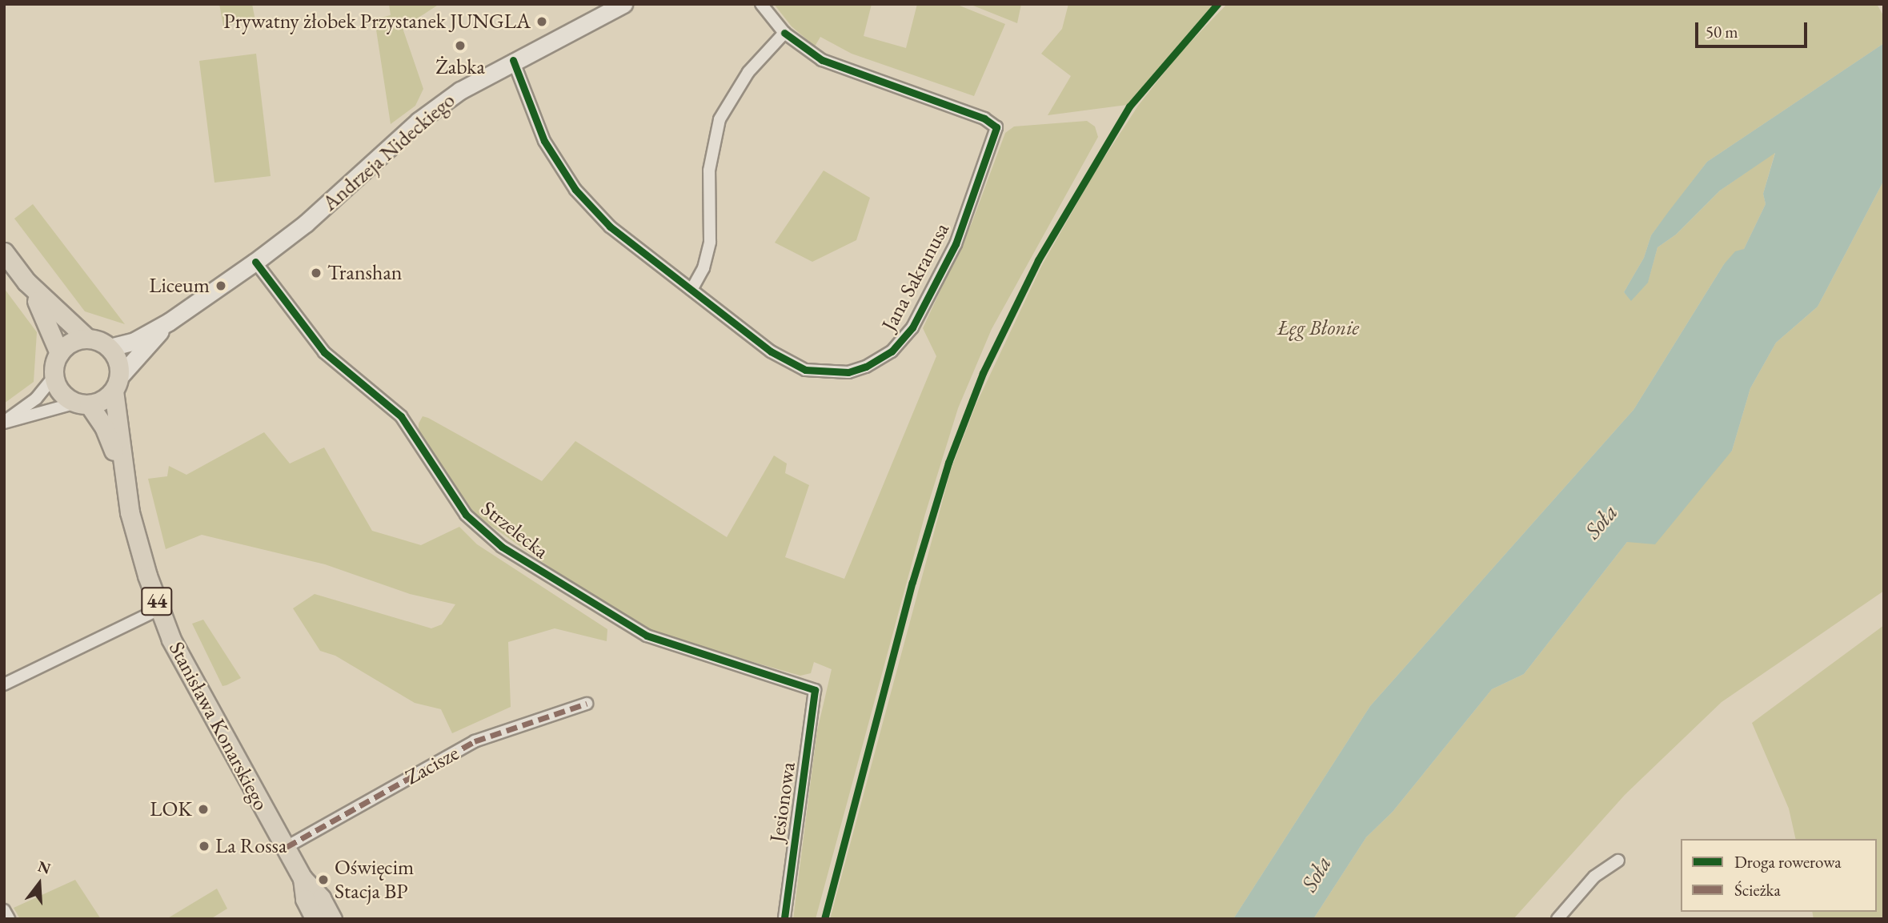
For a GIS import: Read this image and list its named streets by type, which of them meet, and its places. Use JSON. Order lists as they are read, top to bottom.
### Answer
{
  "streets": {
    "main road": ["44", "Stanisława Konarskiego"],
    "street": [
      "Andrzeja Nideckiego",
      "Jana Sakranusa",
      "Strzelecka",
      "Zacisze",
      "Jesionowa"
    ]
  },
  "crossings": [
    ["Andrzeja Nideckiego", "Jana Sakranusa"],
    ["Andrzeja Nideckiego", "Strzelecka"],
    ["Andrzeja Nideckiego", "Stanisława Konarskiego"],
    ["Strzelecka", "Jesionowa"],
    ["Stanisława Konarskiego", "Zacisze"]
  ],
  "water": ["Soła"],
  "parks": ["Łęg Błonie"],
  "places": [
    "Prywatny żłobek Przystanek JUNGLA",
    "Żabka",
    "Transhan",
    "Liceum",
    "LOK",
    "La Rossa",
    "Oświęcim Stacja BP"
  ],
  "legend": ["Droga rowerowa", "Ścieżka"],
  "scale_bar": "50 m",
  "north": "top"
}
